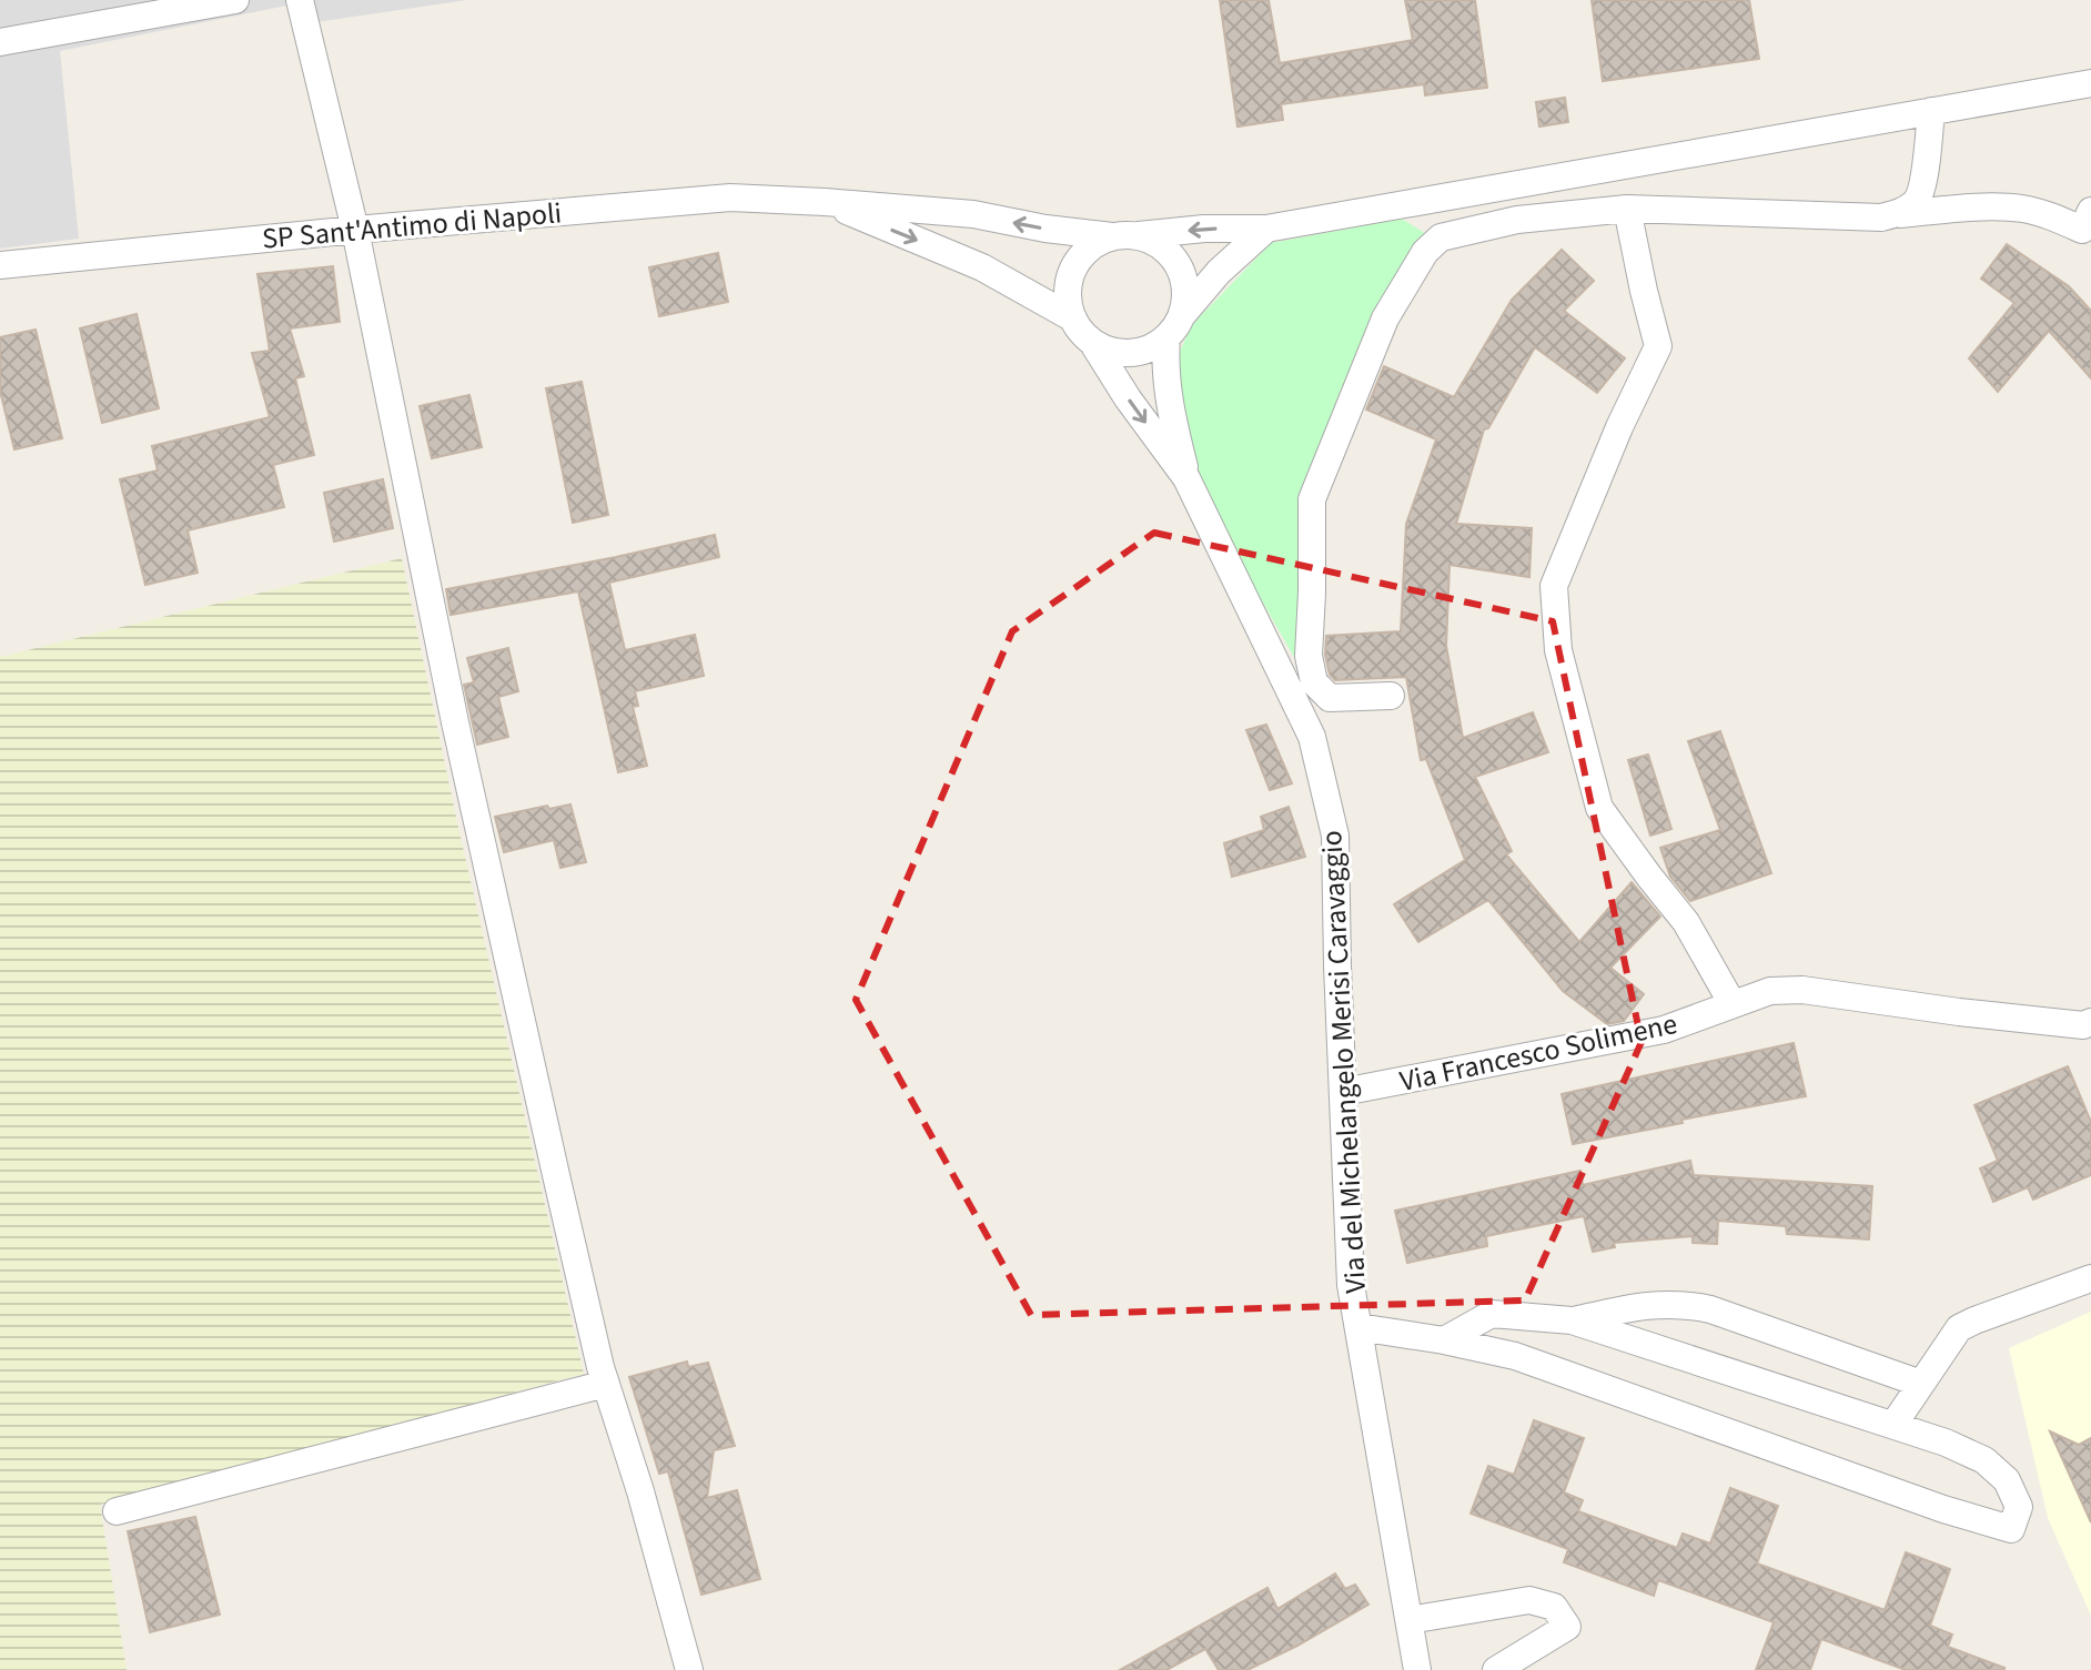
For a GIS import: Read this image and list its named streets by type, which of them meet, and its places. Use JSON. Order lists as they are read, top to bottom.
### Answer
{
  "streets": {
    "street": ["SP Sant'Antimo di Napoli", "Via Francesco Solimene", "Via del Michelangelo Merisi Caravaggio"]
  },
  "crossings": [
    ["SP Sant'Antimo di Napoli", "Via del Michelangelo Merisi Caravaggio"],
    ["Via Francesco Solimene", "Via del Michelangelo Merisi Caravaggio"]
  ]
}
